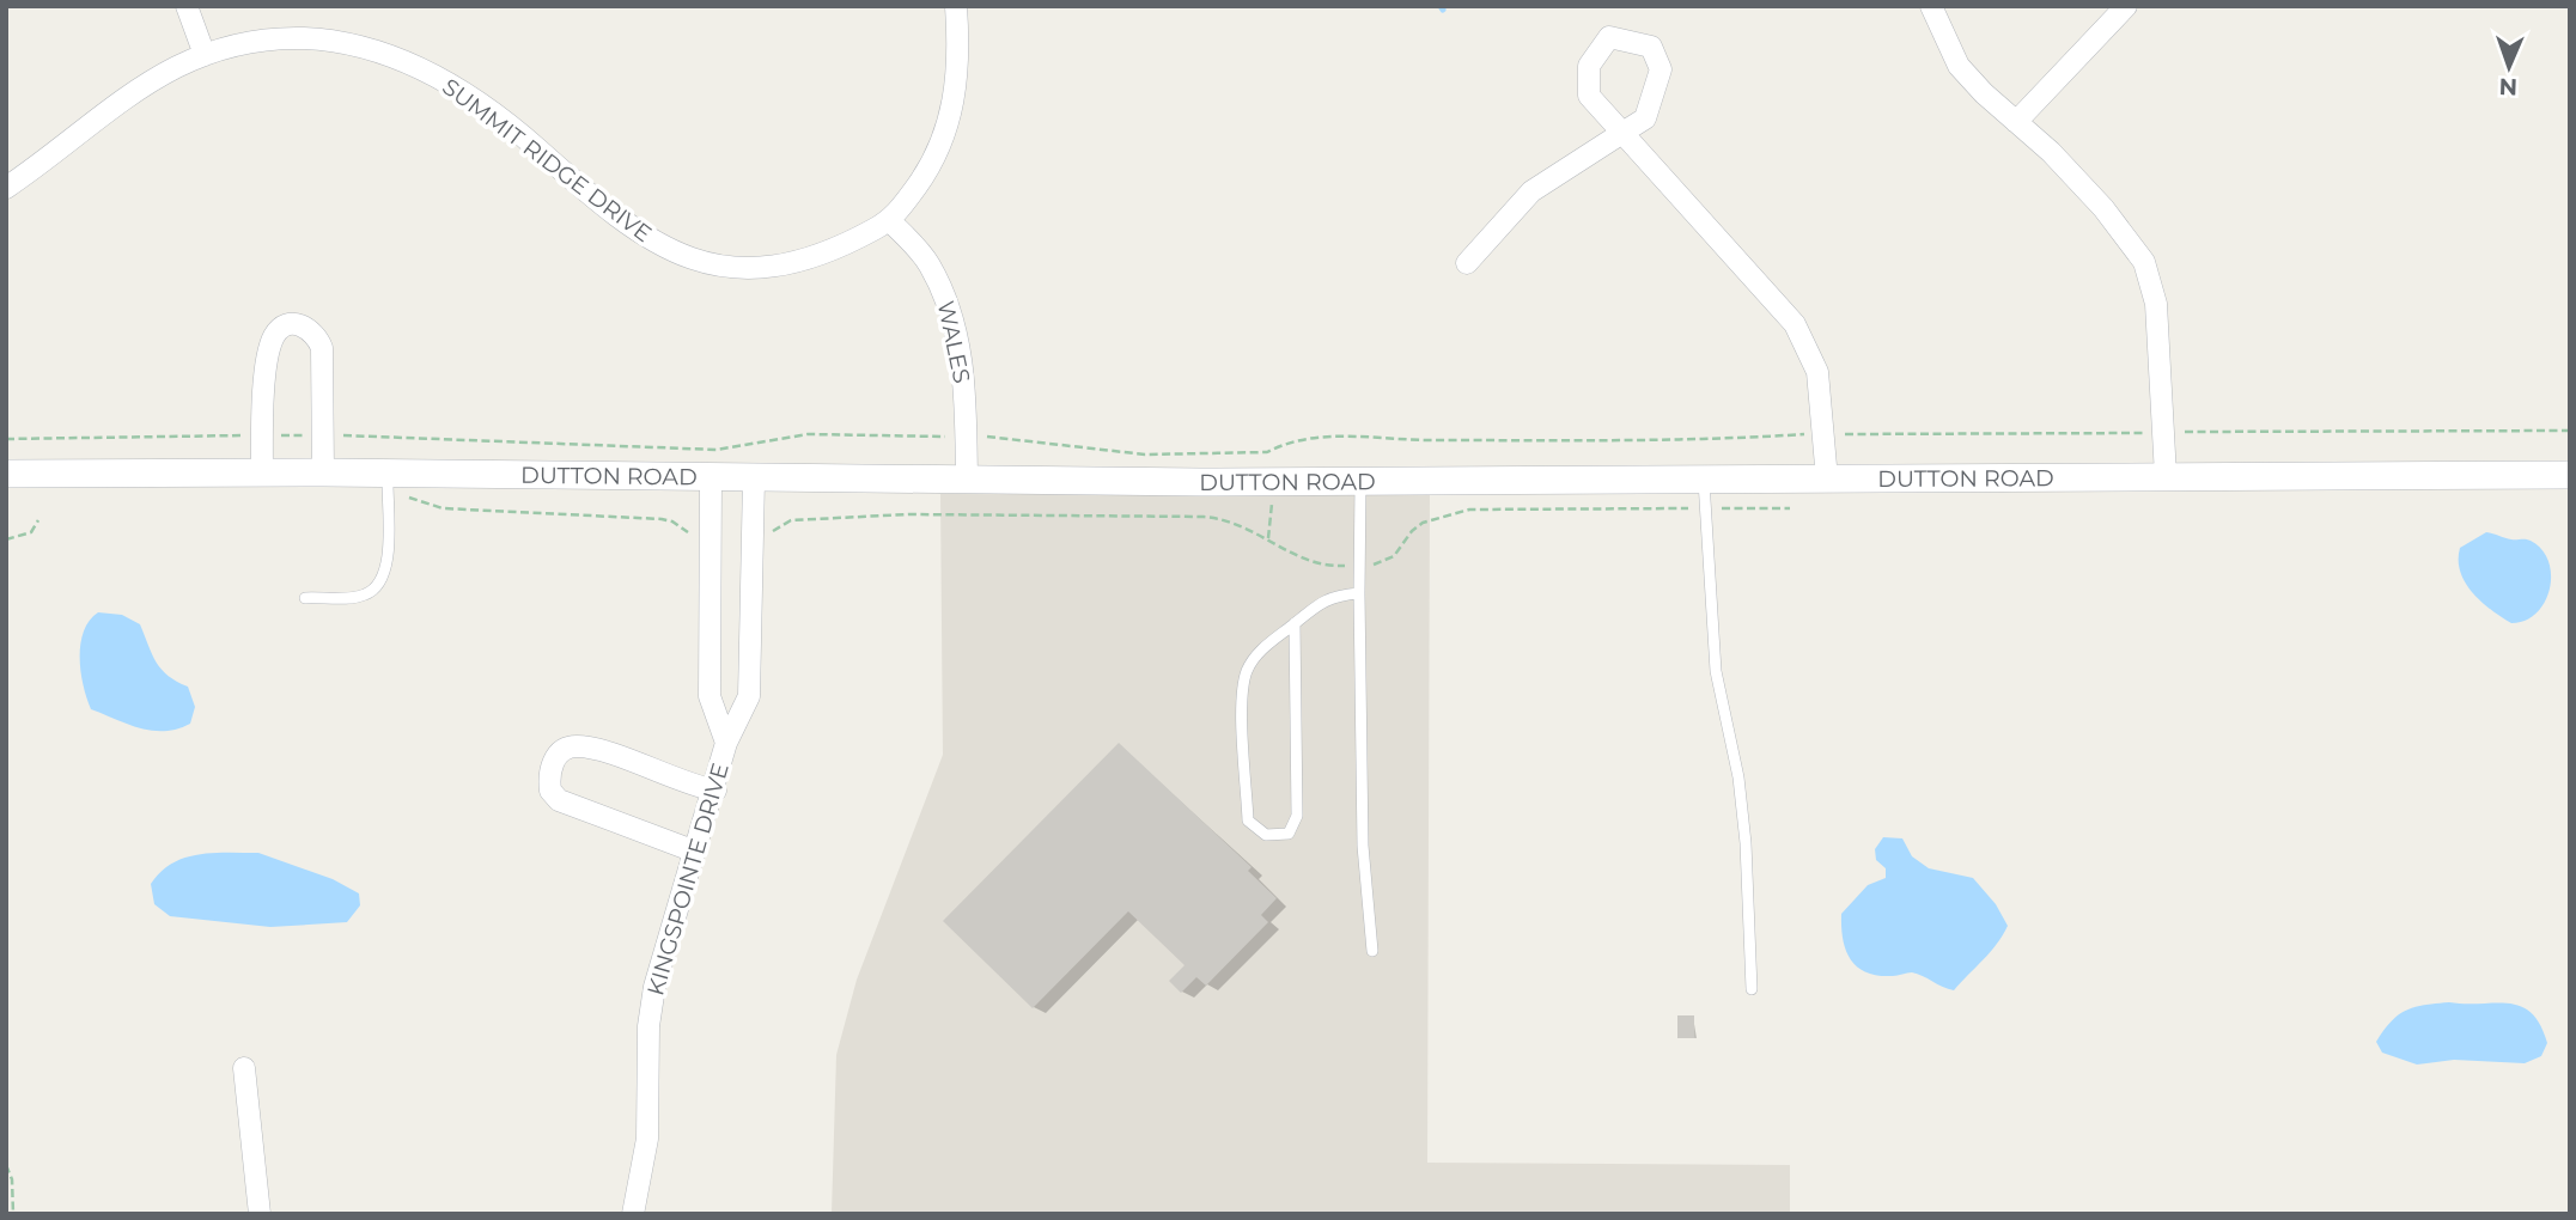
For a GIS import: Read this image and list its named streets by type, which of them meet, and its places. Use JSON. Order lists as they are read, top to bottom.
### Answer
{
  "streets": {
    "street": [
      "SUMMIT RIDGE DRIVE",
      "WALES",
      "DUTTON ROAD",
      "KINGSPOINTE DRIVE"
    ]
  },
  "crossings": [
    ["SUMMIT RIDGE DRIVE", "WALES"],
    ["WALES", "DUTTON ROAD"],
    ["DUTTON ROAD", "KINGSPOINTE DRIVE"]
  ],
  "north": "bottom"
}
